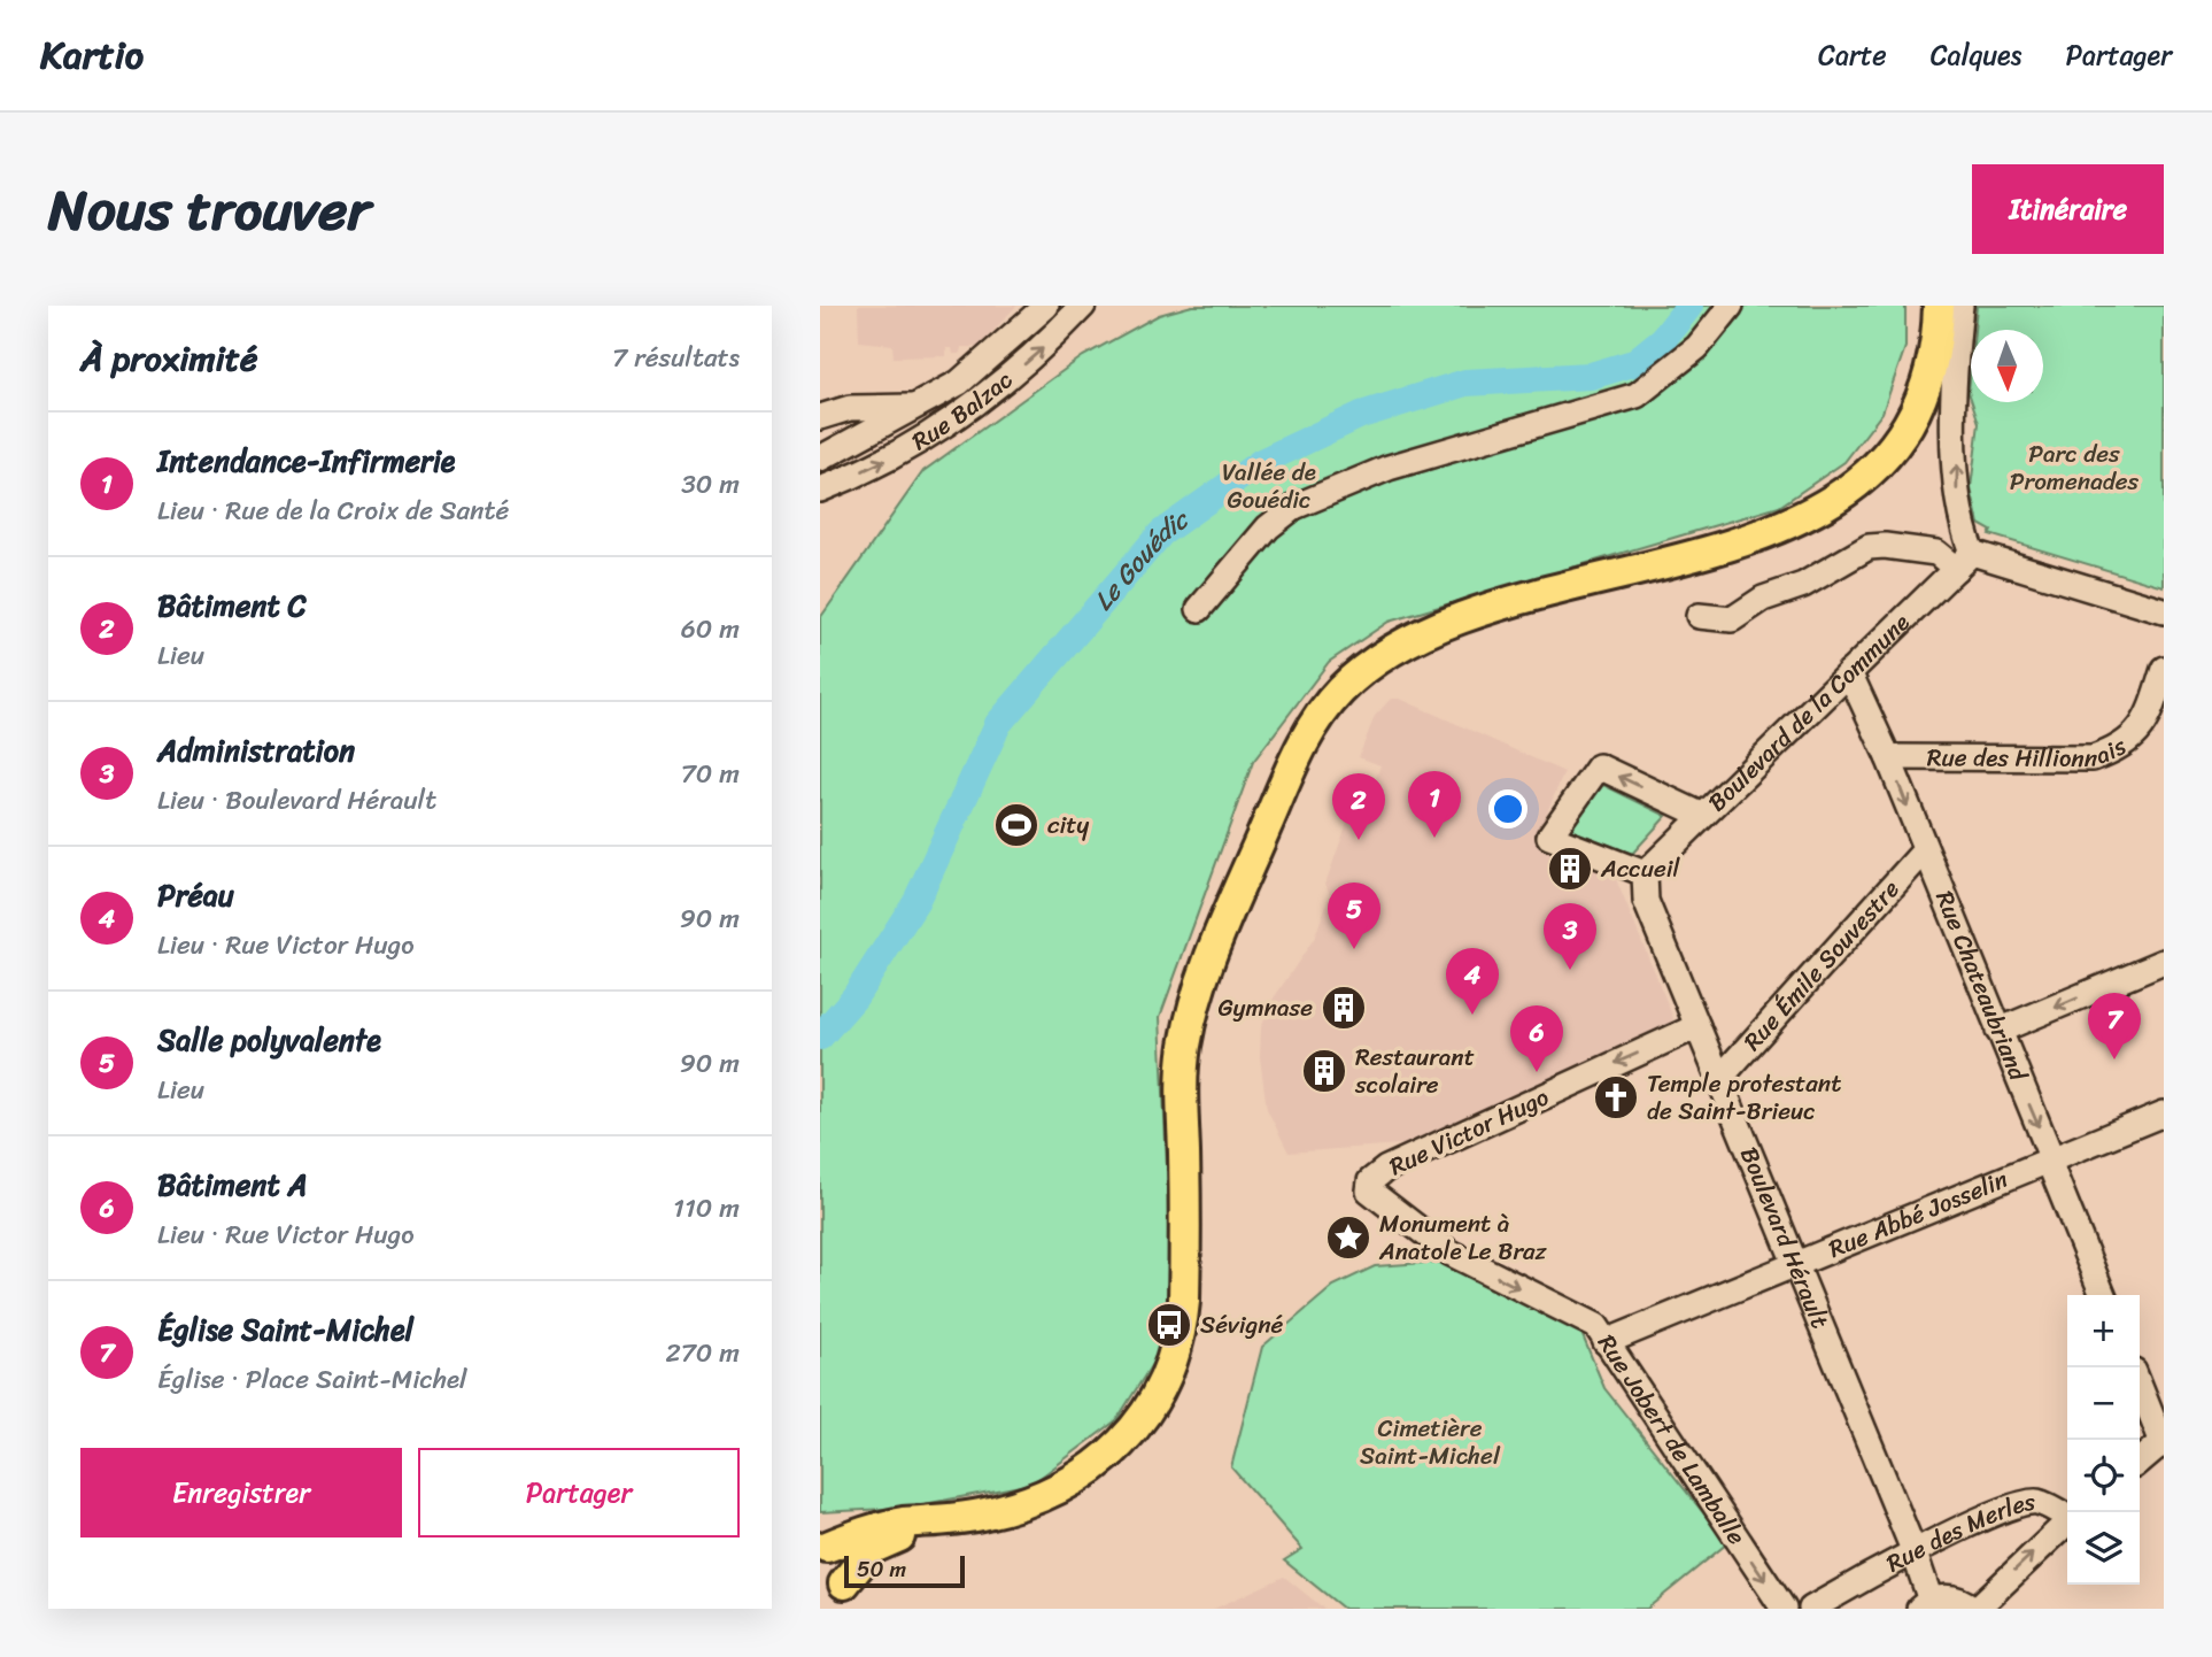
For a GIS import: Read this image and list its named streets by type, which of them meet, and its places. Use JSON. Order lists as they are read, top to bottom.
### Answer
{
  "streets": {
    "street": [
      "Rue Balzac",
      "Boulevard de la Commune",
      "Rue des Hillionnais",
      "Rue Émile Souvestre",
      "Rue Chateaubriand",
      "Rue Victor Hugo",
      "Rue Abbé Josselin",
      "Boulevard Hérault",
      "Rue Jobert de Lamballe",
      "Rue des Merles"
    ]
  },
  "crossings": [
    ["Boulevard de la Commune", "Rue Chateaubriand"],
    ["Boulevard de la Commune", "Boulevard Hérault"],
    ["Rue des Hillionnais", "Rue Chateaubriand"],
    ["Rue Émile Souvestre", "Rue Chateaubriand"],
    ["Rue Émile Souvestre", "Boulevard Hérault"],
    ["Rue Chateaubriand", "Rue Abbé Josselin"],
    ["Rue Victor Hugo", "Boulevard Hérault"],
    ["Rue Victor Hugo", "Rue Jobert de Lamballe"],
    ["Rue Abbé Josselin", "Boulevard Hérault"],
    ["Rue Abbé Josselin", "Rue Jobert de Lamballe"],
    ["Boulevard Hérault", "Rue des Merles"]
  ],
  "one_way": ["Rue Chateaubriand", "Rue Victor Hugo", "Rue Jobert de Lamballe"],
  "water": ["Le Gouédic"],
  "parks": ["Parc des Promenades", "Vallée de Gouédic", "Cimetière Saint-Michel"],
  "places": {
    "sports": ["city"],
    "building": ["Accueil", "Gymnase", "Restaurant scolaire"],
    "church": ["Temple protestant de Saint-Brieuc"],
    "place": ["Monument à Anatole Le Braz"],
    "bus stop": ["Sévigné"]
  },
  "scale_bar": "50 m",
  "north": "bottom",
  "page": {
    "header": "Kartio",
    "nav": ["Carte", "Calques", "Partager"],
    "title": "Nous trouver",
    "buttons": [
      "Itinéraire",
      ["Enregistrer", "Partager"]
    ],
    "heading": ["À proximité", "7 résultats"],
    "list": [
      {
        "mark": "1",
        "name": "Intendance-Infirmerie",
        "note": "Lieu · Rue de la Croix de Santé",
        "value": "30 m"
      },
      {
        "mark": "2",
        "name": "Bâtiment C",
        "note": "Lieu",
        "value": "60 m"
      },
      {
        "mark": "3",
        "name": "Administration",
        "note": "Lieu · Boulevard Hérault",
        "value": "70 m"
      },
      {
        "mark": "4",
        "name": "Préau",
        "note": "Lieu · Rue Victor Hugo",
        "value": "90 m"
      },
      {
        "mark": "5",
        "name": "Salle polyvalente",
        "note": "Lieu",
        "value": "90 m"
      },
      {
        "mark": "6",
        "name": "Bâtiment A",
        "note": "Lieu · Rue Victor Hugo",
        "value": "110 m"
      },
      {
        "mark": "7",
        "name": "Église Saint-Michel",
        "note": "Église · Place Saint-Michel",
        "value": "270 m"
      }
    ],
    "pins": [
      "1",
      "2",
      "5",
      "3",
      "4",
      "7",
      "6"
    ],
    "map_buttons": ["+", "−"],
    "scale": "50 m"
  }
}
